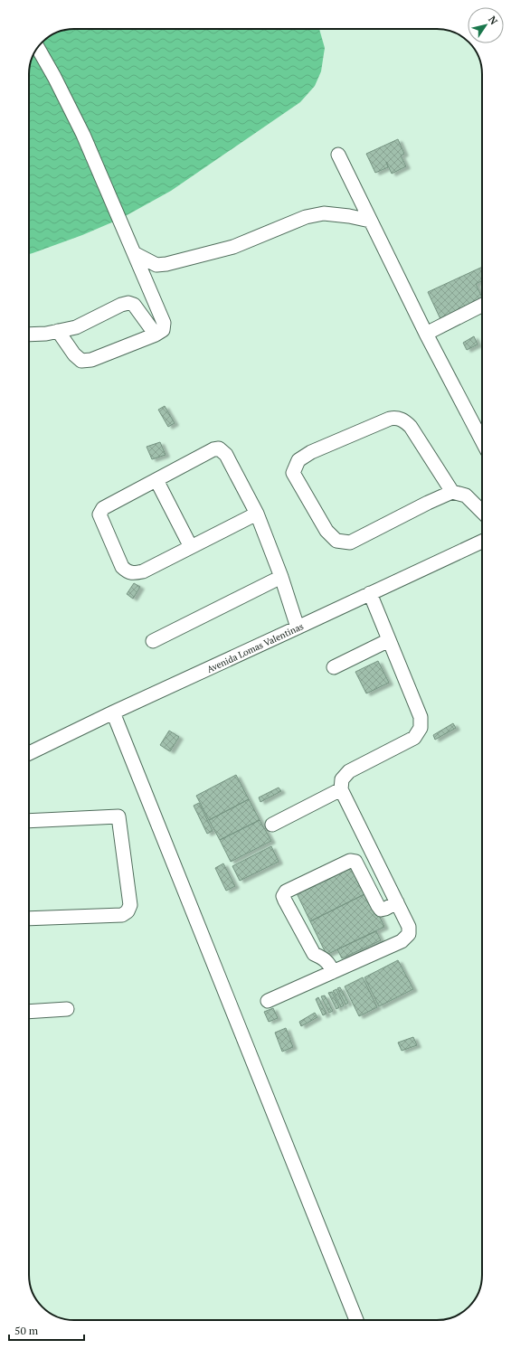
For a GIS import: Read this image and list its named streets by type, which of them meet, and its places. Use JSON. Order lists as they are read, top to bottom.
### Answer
{
  "streets": {
    "street": ["Avenida Lomas Valentinas"]
  },
  "scale_bar": "50 m",
  "north": "top right"
}
